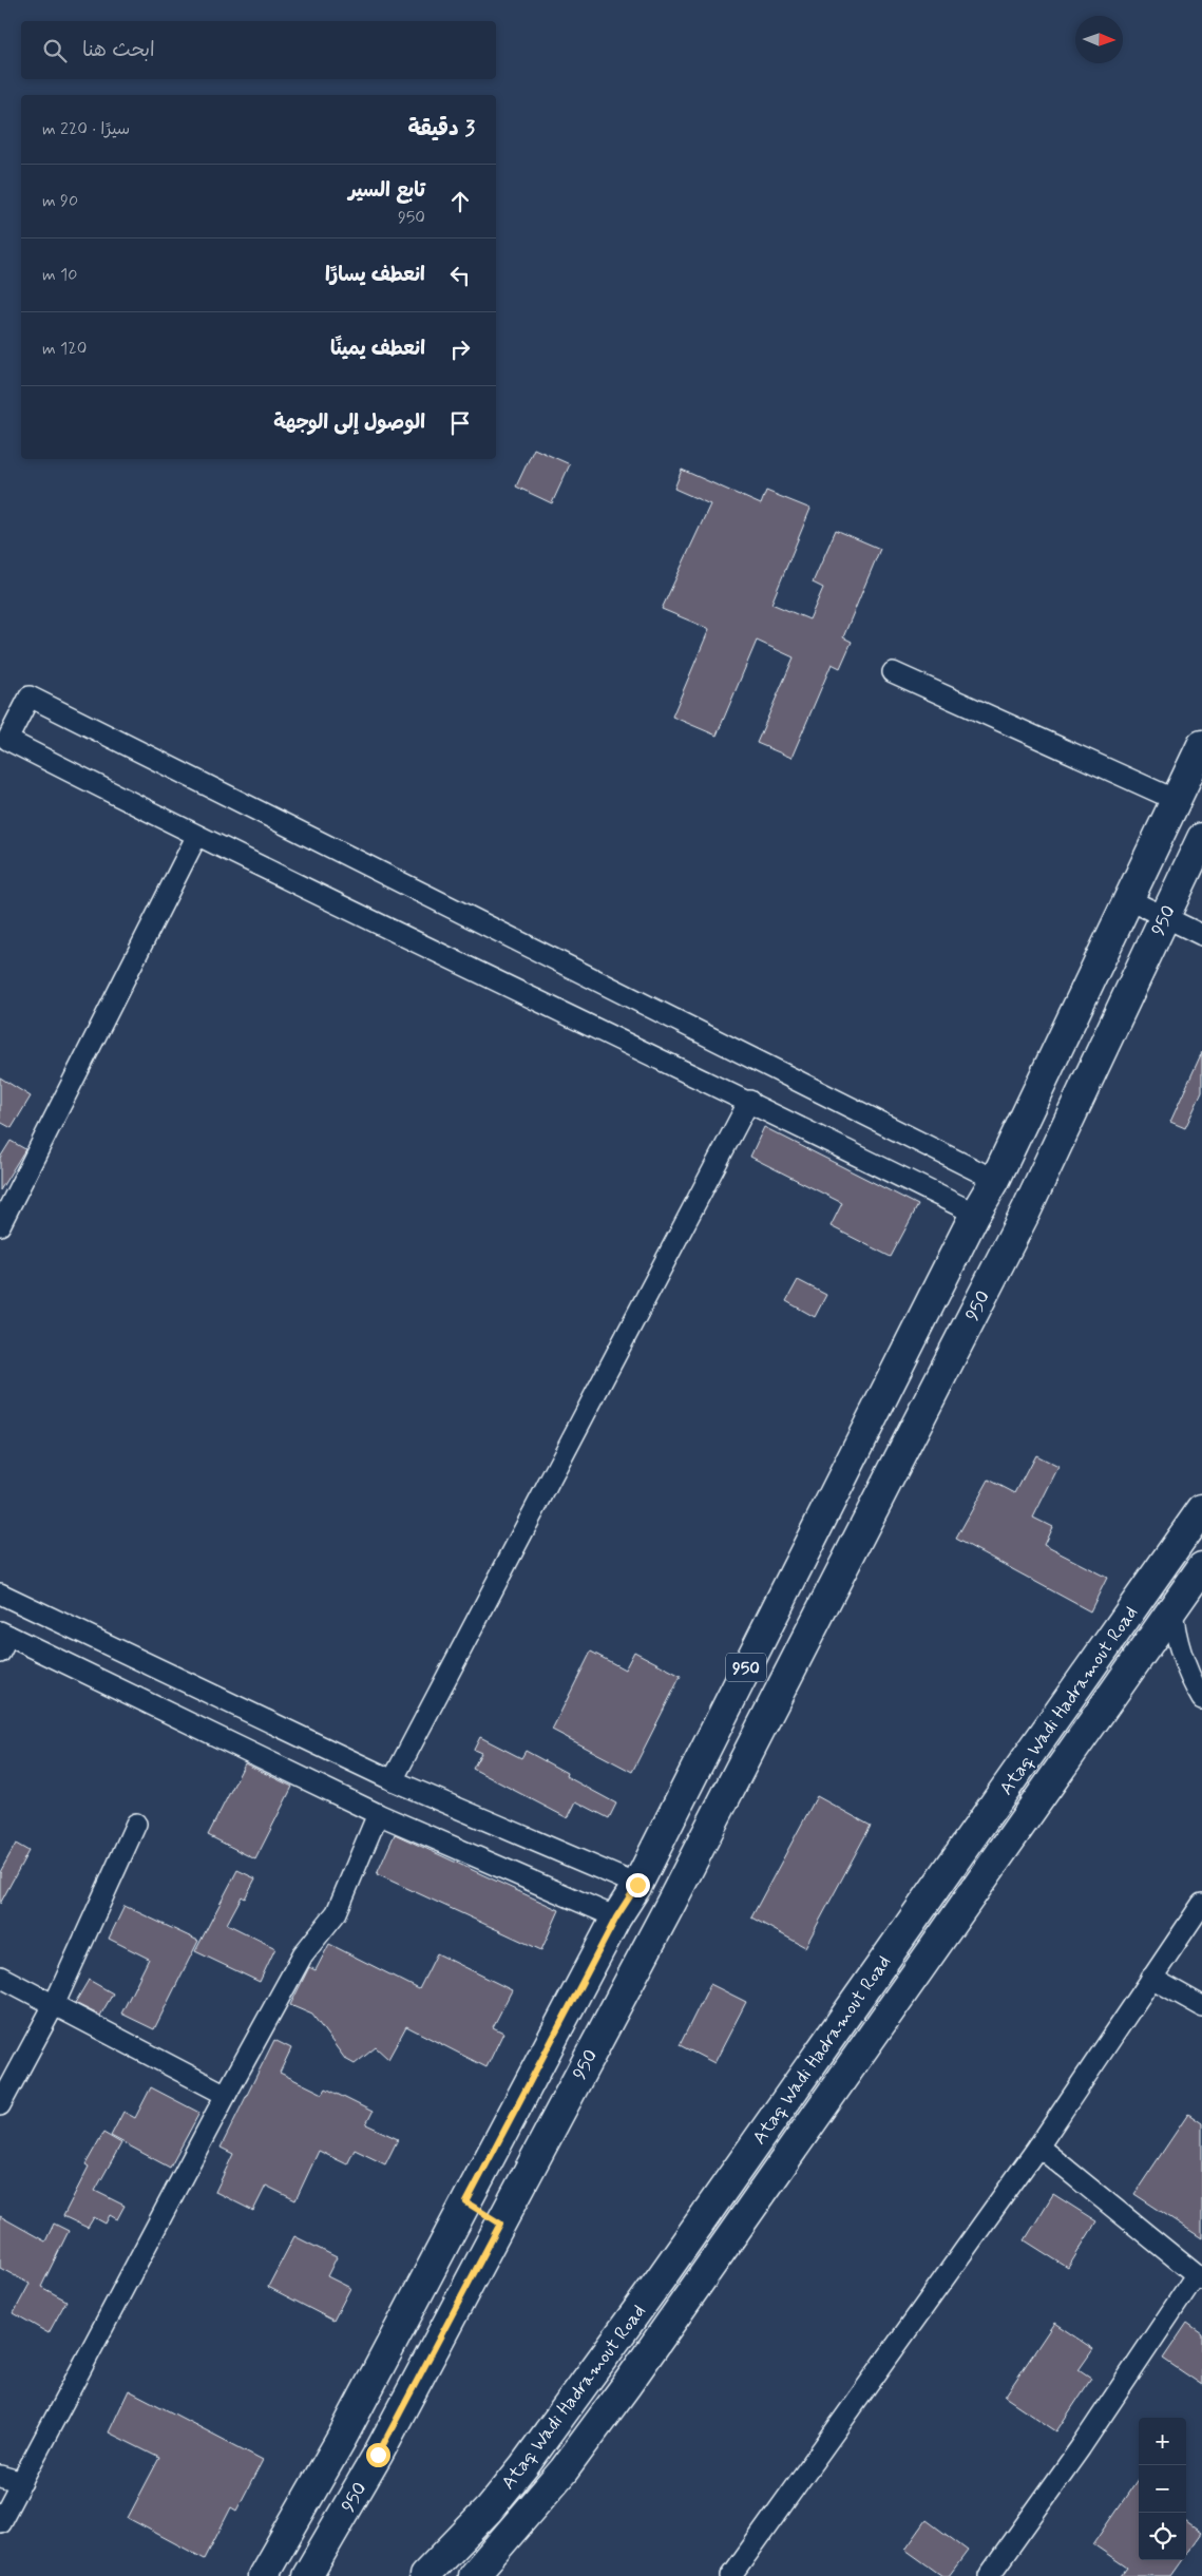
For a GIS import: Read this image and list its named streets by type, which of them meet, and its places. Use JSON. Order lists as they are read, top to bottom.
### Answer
{
  "streets": {
    "main road": ["950", "Ataq Wadi Hadramout Road"]
  },
  "north": "right",
  "page": {
    "search": "ابحث هنا",
    "heading": ["3 دقيقة", "سيرًا · 220 m"],
    "list": [
      ["تابع السير", "950", "90 m"],
      ["انعطف يسارًا", "10 m"],
      ["انعطف يمينًا", "120 m"],
      "الوصول إلى الوجهة"
    ],
    "map_buttons": ["+", "−"]
  }
}
